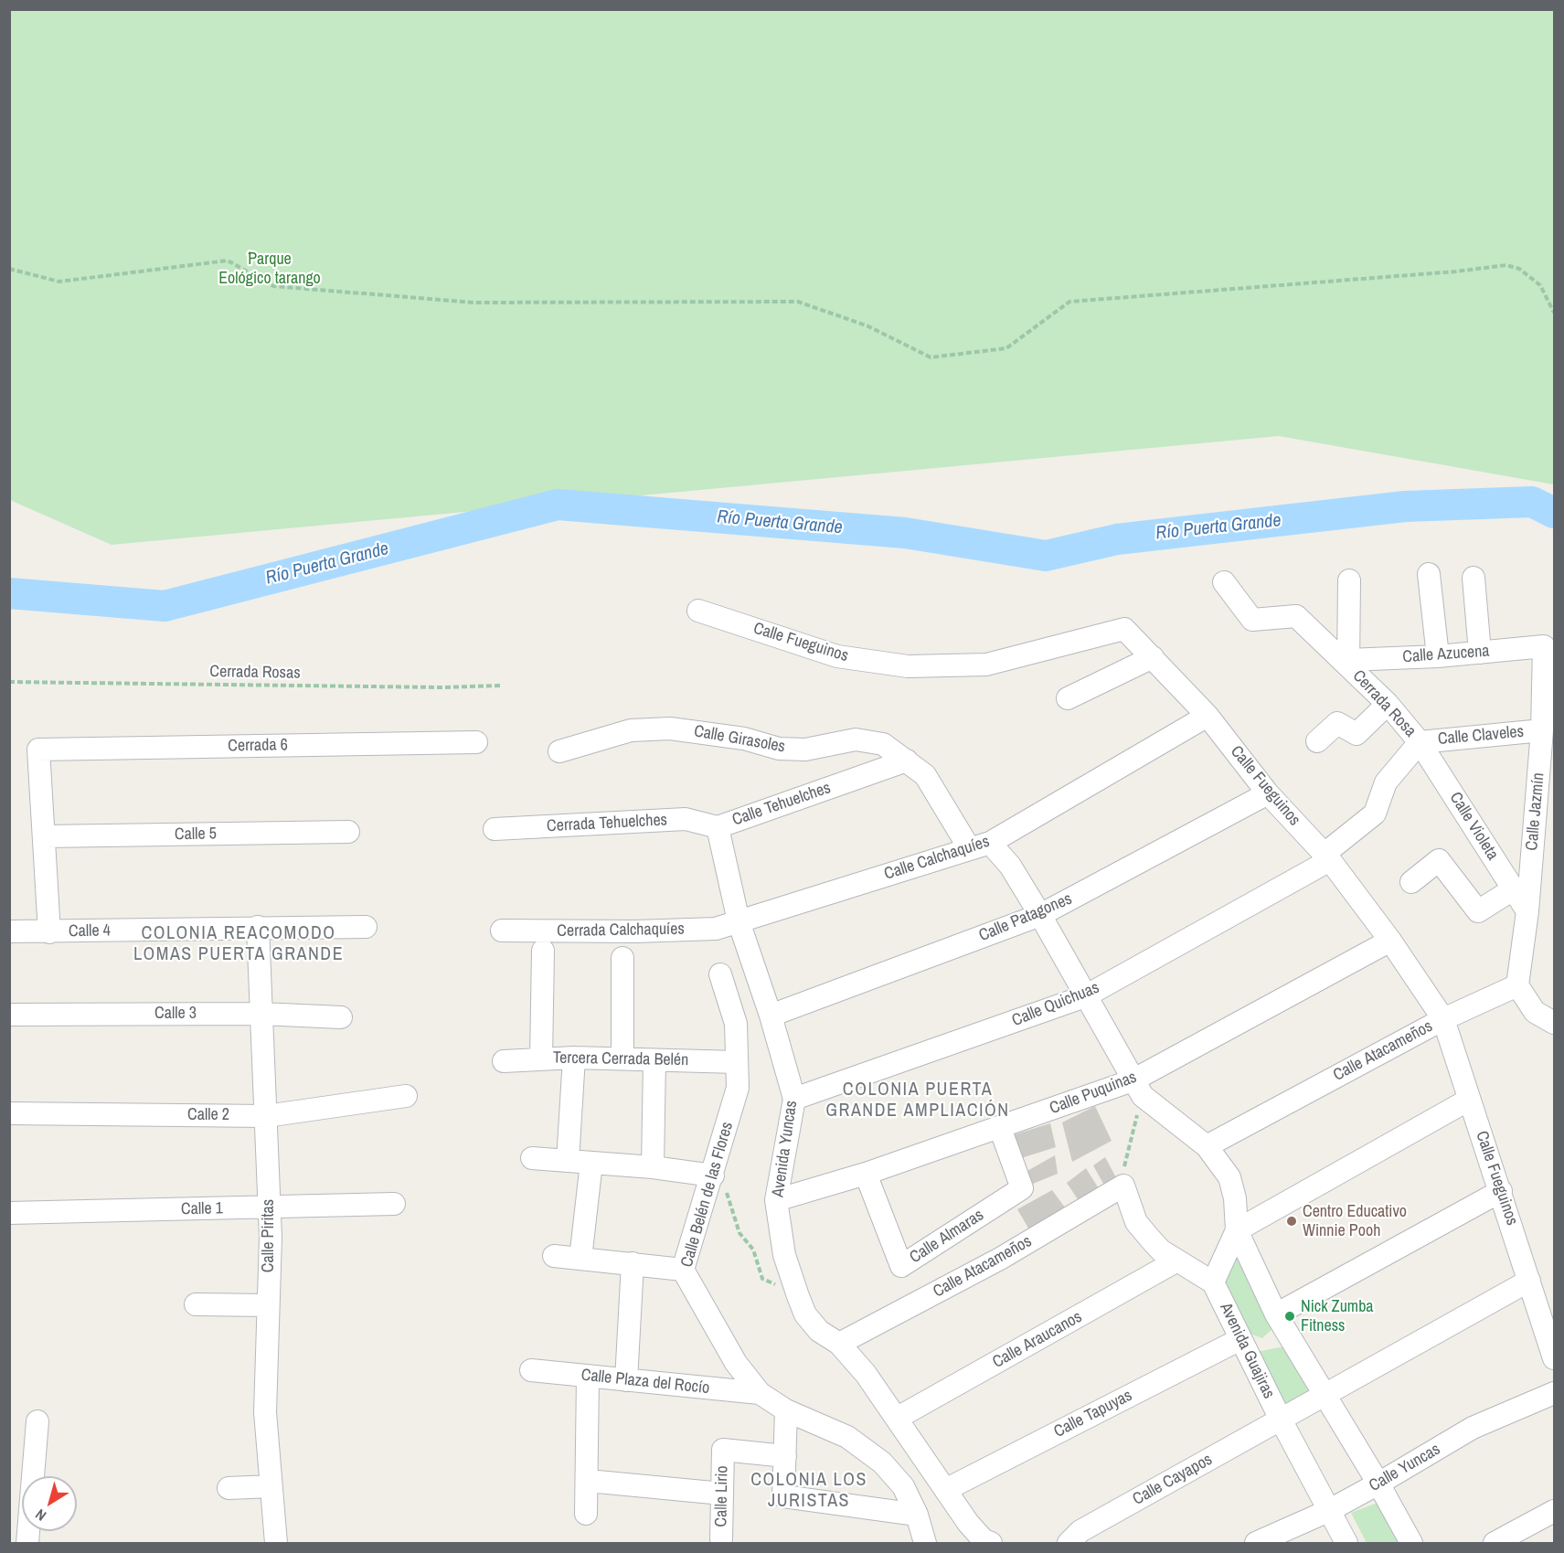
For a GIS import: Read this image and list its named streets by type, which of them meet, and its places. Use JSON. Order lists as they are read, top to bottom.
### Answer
{
  "streets": {
    "street": [
      "Calle Fueguinos",
      "Calle Azucena",
      "Cerrada Rosa",
      "Calle Claveles",
      "Calle Girasoles",
      "Cerrada 6",
      "Calle Tehuelches",
      "Calle Jazmín",
      "Cerrada Tehuelches",
      "Calle Violeta",
      "Calle 5",
      "Calle Calchaquíes",
      "Calle Patagones",
      "Cerrada Calchaquíes",
      "Calle 4",
      "Calle Quichuas",
      "Calle 3",
      "Calle Atacameños",
      "Tercera Cerrada Belén",
      "Calle Puquinas",
      "Calle 2",
      "Avenida Yuncas",
      "Calle Belén de las Flores",
      "Calle 1",
      "Calle Piritas",
      "Calle Almaras",
      "Calle Araucanos",
      "Avenida Guajiras",
      "Calle Plaza del Rocío",
      "Calle Tapuyas",
      "Calle Yuncas",
      "Calle Cayapos",
      "Calle Lirio"
    ],
    "path": ["Cerrada Rosas"]
  },
  "crossings": [
    ["Calle Fueguinos", "Calle Calchaquíes"],
    ["Calle Fueguinos", "Calle Patagones"],
    ["Calle Fueguinos", "Calle Quichuas"],
    ["Calle Fueguinos", "Calle Atacameños"],
    ["Calle Fueguinos", "Calle Puquinas"],
    ["Calle Azucena", "Cerrada Rosa"],
    ["Calle Azucena", "Calle Jazmín"],
    ["Cerrada Rosa", "Calle Claveles"],
    ["Cerrada Rosa", "Calle Violeta"],
    ["Cerrada Rosa", "Calle Quichuas"],
    ["Calle Claveles", "Calle Jazmín"],
    ["Calle Claveles", "Calle Violeta"],
    ["Calle Claveles", "Calle Quichuas"],
    ["Calle Girasoles", "Calle Tehuelches"],
    ["Calle Girasoles", "Calle Calchaquíes"],
    ["Calle Girasoles", "Avenida Guajiras"],
    ["Cerrada 6", "Calle 5"],
    ["Calle Tehuelches", "Cerrada Tehuelches"],
    ["Calle Tehuelches", "Calle Calchaquíes"],
    ["Calle Tehuelches", "Cerrada Calchaquíes"],
    ["Calle Tehuelches", "Avenida Yuncas"],
    ["Calle Jazmín", "Calle Violeta"],
    ["Calle Jazmín", "Calle Atacameños"],
    ["Calle Violeta", "Calle Quichuas"],
    ["Calle Calchaquíes", "Cerrada Calchaquíes"],
    ["Calle Calchaquíes", "Avenida Yuncas"],
    ["Calle Calchaquíes", "Avenida Guajiras"],
    ["Calle Patagones", "Avenida Yuncas"],
    ["Calle Patagones", "Avenida Guajiras"],
    ["Cerrada Calchaquíes", "Avenida Yuncas"],
    ["Calle 4", "Calle Piritas"],
    ["Calle Quichuas", "Avenida Yuncas"],
    ["Calle Quichuas", "Avenida Guajiras"],
    ["Calle 3", "Calle Piritas"],
    ["Calle Atacameños", "Avenida Yuncas"],
    ["Calle Atacameños", "Avenida Guajiras"],
    ["Tercera Cerrada Belén", "Calle Belén de las Flores"],
    ["Calle Puquinas", "Avenida Yuncas"],
    ["Calle Puquinas", "Calle Almaras"],
    ["Calle Puquinas", "Avenida Guajiras"],
    ["Calle 2", "Calle Piritas"],
    ["Avenida Yuncas", "Calle Araucanos"],
    ["Avenida Yuncas", "Calle Tapuyas"],
    ["Calle Belén de las Flores", "Calle Plaza del Rocío"],
    ["Calle 1", "Calle Piritas"],
    ["Calle Araucanos", "Avenida Guajiras"],
    ["Avenida Guajiras", "Calle Tapuyas"],
    ["Avenida Guajiras", "Calle Yuncas"],
    ["Avenida Guajiras", "Calle Cayapos"]
  ],
  "districts": ["COLONIA REACOMODO LOMAS PUERTA GRANDE", "COLONIA PUERTA GRANDE AMPLIACIÓN", "COLONIA LOS JURISTAS"],
  "water": ["Río Puerta Grande"],
  "parks": ["´Parque Eológico tarango"],
  "places": ["Centro Educativo Winnie Pooh", "Nick Zumba Fitness"],
  "north": "bottom left"
}
